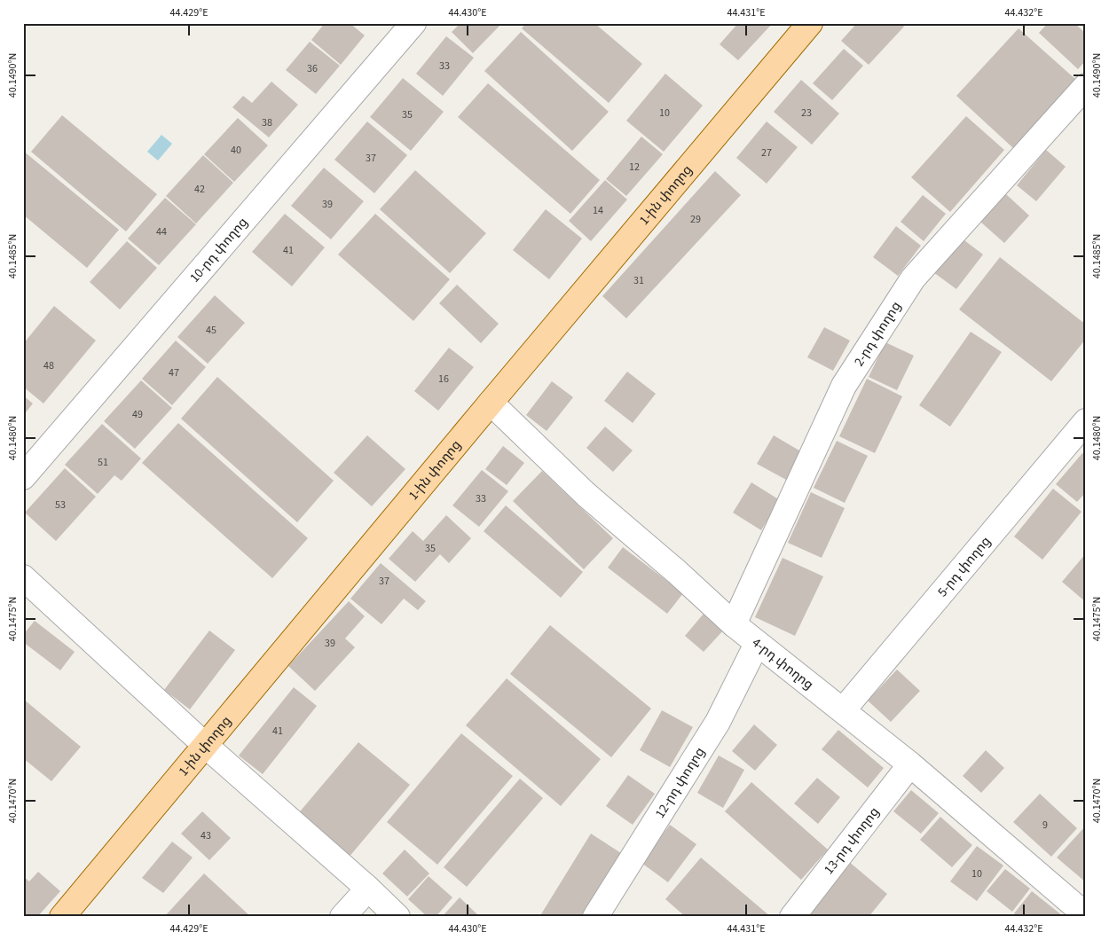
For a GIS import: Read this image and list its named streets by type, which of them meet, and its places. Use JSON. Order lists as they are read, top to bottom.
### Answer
{
  "streets": {
    "main road": ["1-ին փողոց"],
    "street": [
      "10-րդ փողոց",
      "2-րդ փողոց",
      "5-րդ փողոց",
      "4-րդ փողոց",
      "12-րդ փողոց",
      "13-րդ փողոց"
    ]
  },
  "crossings": [
    ["1-ին փողոց", "4-րդ փողոց"],
    ["2-րդ փողոց", "4-րդ փողոց"],
    ["5-րդ փողոց", "4-րդ փողոց"],
    ["4-րդ փողոց", "12-րդ փողոց"],
    ["4-րդ փողոց", "13-րդ փողոց"]
  ],
  "house_numbers": [
    "33",
    "36",
    "10",
    "23",
    "35",
    "38",
    "40",
    "27",
    "37",
    "12",
    "42",
    "39",
    "14",
    "29",
    "44",
    "41",
    "31",
    "45",
    "48",
    "47",
    "16",
    "49",
    "51",
    "33",
    "53",
    "35",
    "37",
    "39",
    "41",
    "9",
    "43",
    "10"
  ],
  "coordinates": [
    "44.429°E",
    "44.430°E",
    "44.431°E",
    "44.432°E",
    "40.1490°N",
    "40.1485°N",
    "40.1480°N",
    "40.1475°N",
    "40.1470°N"
  ]
}
